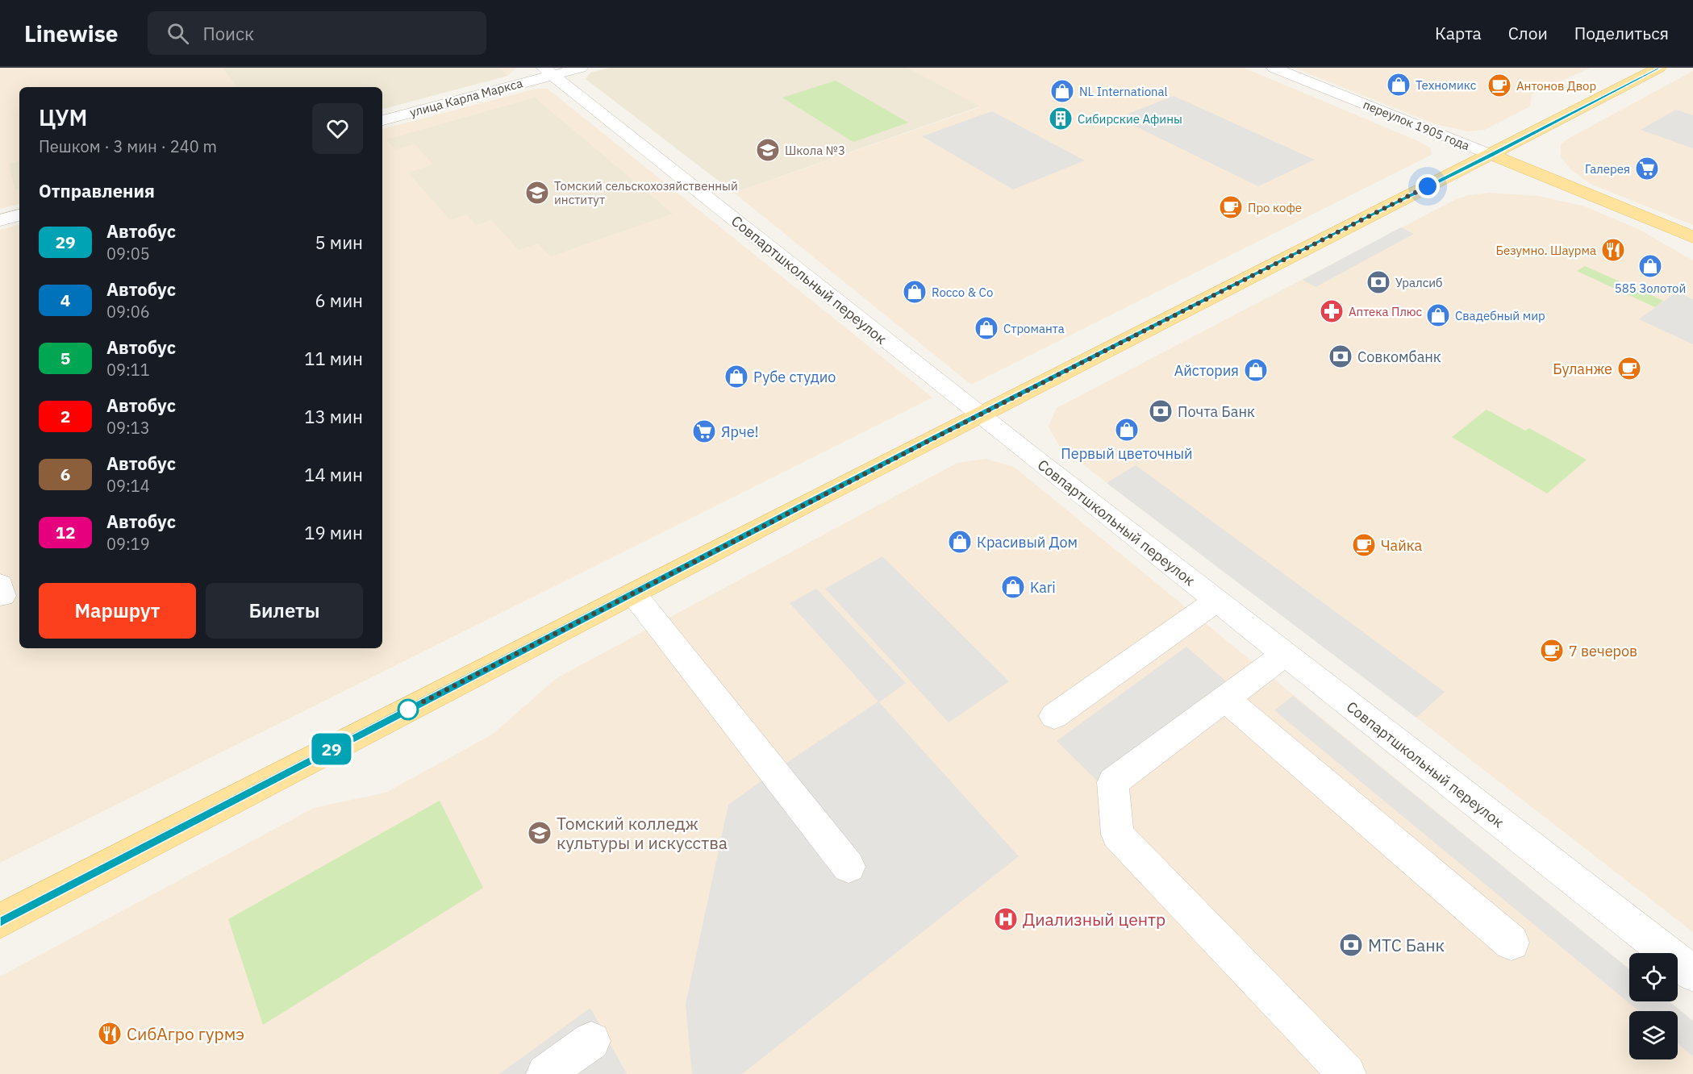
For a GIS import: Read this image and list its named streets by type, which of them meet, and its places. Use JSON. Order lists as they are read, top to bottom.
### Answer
{
  "streets": {
    "main road": ["переулок 1905 года"],
    "street": ["улица Карла Маркса", "Совпартшкольный переулок"]
  },
  "crossings": [
    ["улица Карла Маркса", "Совпартшкольный переулок"]
  ],
  "places": {
    "shop": [
      "Техномикс",
      "NL International",
      "585 Золотой",
      "Rocco & Co",
      "Свадебный мир",
      "Строманта",
      "Айстория",
      "Рубе студио",
      "Первый цветочный",
      "Красивый Дом",
      "Kari"
    ],
    "cafe": [
      "Антонов Двор",
      "Про кофе",
      "Буланже",
      "Чайка",
      "7 вечеров"
    ],
    "building": ["Сибирские Афины"],
    "school or university": ["Школа №3", "Томский сельскохозяйственный институт", "Томский колледж культуры и искусства"],
    "supermarket": ["Галерея", "Ярче!"],
    "restaurant": ["Безумно. Шаурма", "СибАгро гурмэ"],
    "bank": [
      "Уралсиб",
      "Совкомбанк",
      "Почта Банк",
      "МТС Банк"
    ],
    "pharmacy": ["Аптека Плюс"],
    "hospital": ["Диализный центр"]
  },
  "lines": ["bus line 29"],
  "page": {
    "header": "Linewise",
    "search": "Поиск",
    "nav": ["Карта", "Слои", "Поделиться"],
    "on_map": "29",
    "heading": [
      ["ЦУМ", "Пешком · 3 мин · 240 m"],
      "Отправления"
    ],
    "list": [
      {
        "mark": "29",
        "name": "Автобус",
        "note": "09:05",
        "value": "5 мин"
      },
      {
        "mark": "4",
        "name": "Автобус",
        "note": "09:06",
        "value": "6 мин"
      },
      {
        "mark": "5",
        "name": "Автобус",
        "note": "09:11",
        "value": "11 мин"
      },
      {
        "mark": "2",
        "name": "Автобус",
        "note": "09:13",
        "value": "13 мин"
      },
      {
        "mark": "6",
        "name": "Автобус",
        "note": "09:14",
        "value": "14 мин"
      },
      {
        "mark": "12",
        "name": "Автобус",
        "note": "09:19",
        "value": "19 мин"
      }
    ],
    "buttons": ["Маршрут", "Билеты"]
  }
}
